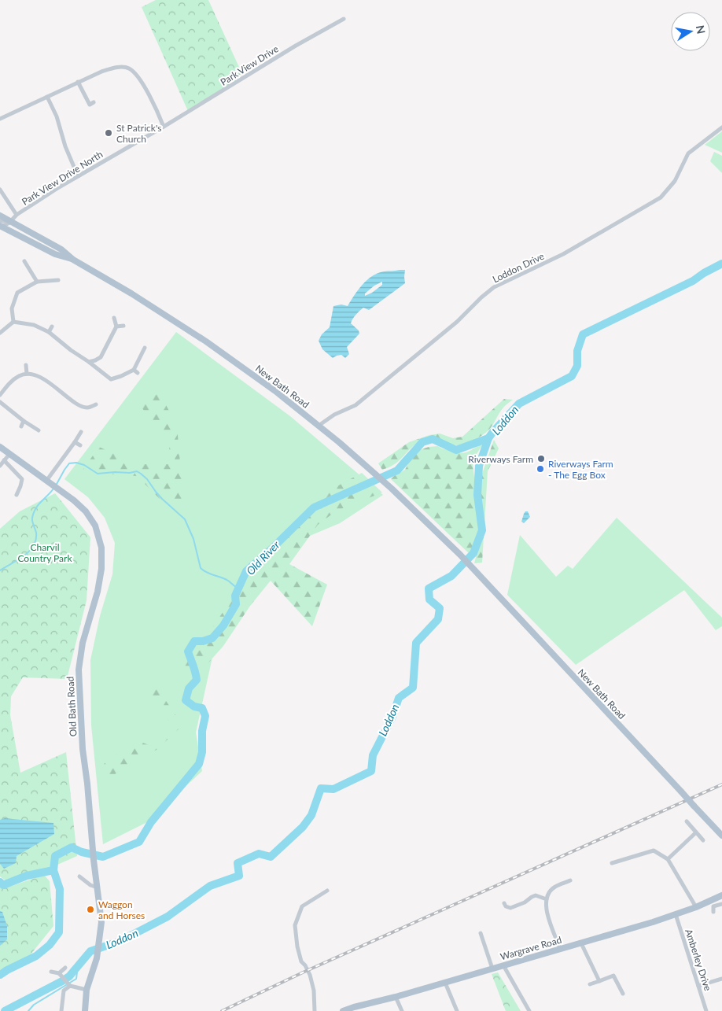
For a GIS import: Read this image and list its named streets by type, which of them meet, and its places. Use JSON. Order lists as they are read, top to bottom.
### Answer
{
  "streets": {
    "main road": ["New Bath Road", "Old Bath Road", "Wargrave Road"],
    "street": [
      "Park View Drive",
      "Park View Drive North",
      "Loddon Drive",
      "Amberley Drive"
    ]
  },
  "crossings": [
    ["Park View Drive", "Park View Drive North"],
    ["Park View Drive North", "New Bath Road"],
    ["Loddon Drive", "New Bath Road"],
    ["Wargrave Road", "Amberley Drive"]
  ],
  "water": ["Loddon", "Old River"],
  "parks": ["Charvil Country Park"],
  "places": [
    "St Patrick's Church",
    "Riverways Farm",
    "Riverways Farm - The Egg Box",
    "Waggon and Horses"
  ],
  "north": "right"
}
